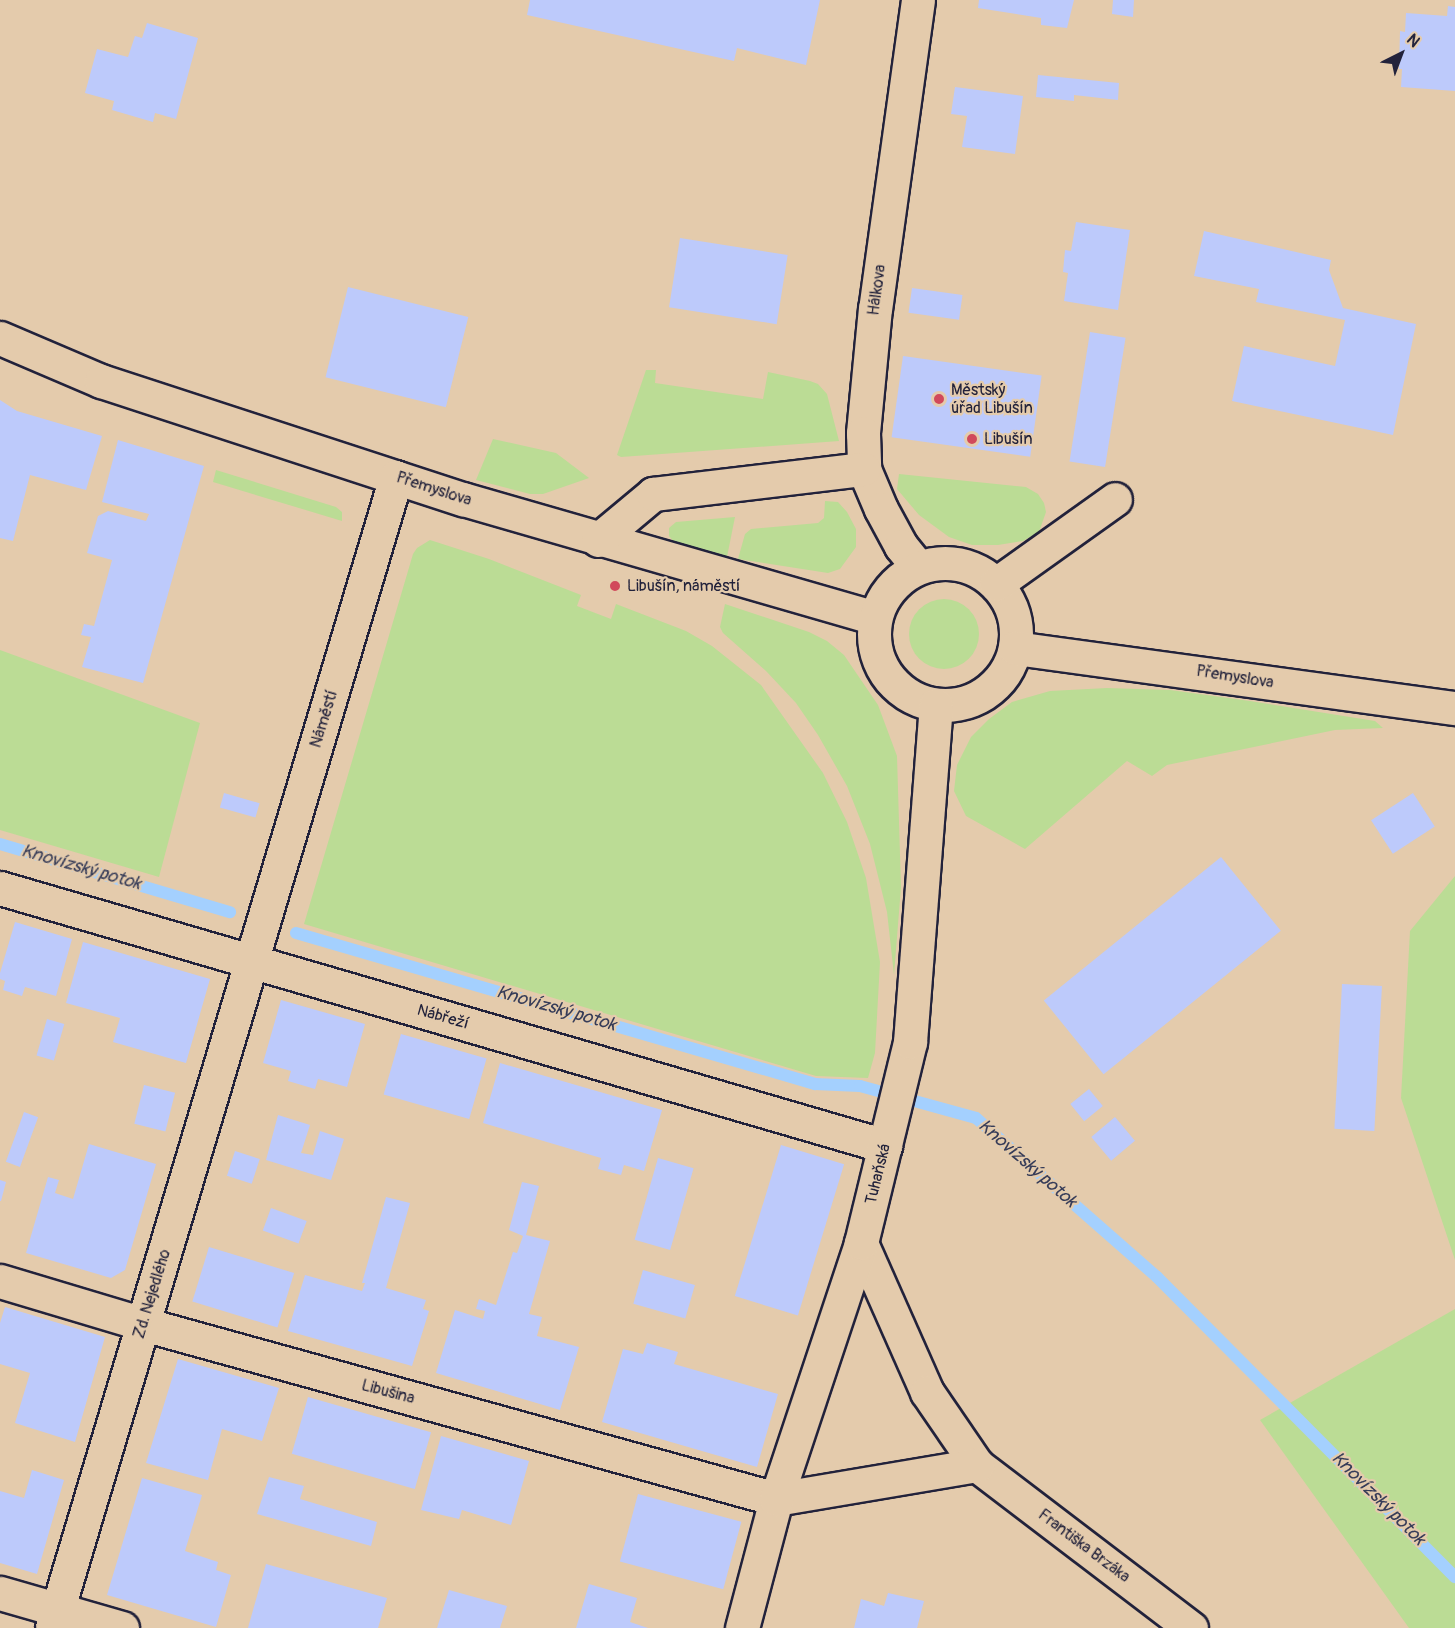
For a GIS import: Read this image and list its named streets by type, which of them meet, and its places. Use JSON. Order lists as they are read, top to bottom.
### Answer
{
  "streets": {
    "street": [
      "Hálkova",
      "Přemyslova",
      "Náměstí",
      "Nábřeží",
      "Tuhaňská",
      "Zd. Nejedlého",
      "Libušina",
      "Františka Brzáka"
    ]
  },
  "crossings": [
    ["Hálkova", "Přemyslova"],
    ["Hálkova", "Tuhaňská"],
    ["Přemyslova", "Náměstí"],
    ["Přemyslova", "Tuhaňská"],
    ["Náměstí", "Nábřeží"],
    ["Náměstí", "Zd. Nejedlého"],
    ["Nábřeží", "Tuhaňská"],
    ["Nábřeží", "Zd. Nejedlého"],
    ["Tuhaňská", "Libušina"],
    ["Tuhaňská", "Františka Brzáka"],
    ["Zd. Nejedlého", "Libušina"]
  ],
  "water": ["Knovízský potok"],
  "places": ["Městský úřad Libušín", "Libušín", "Libušín, náměstí"],
  "north": "top right"
}
